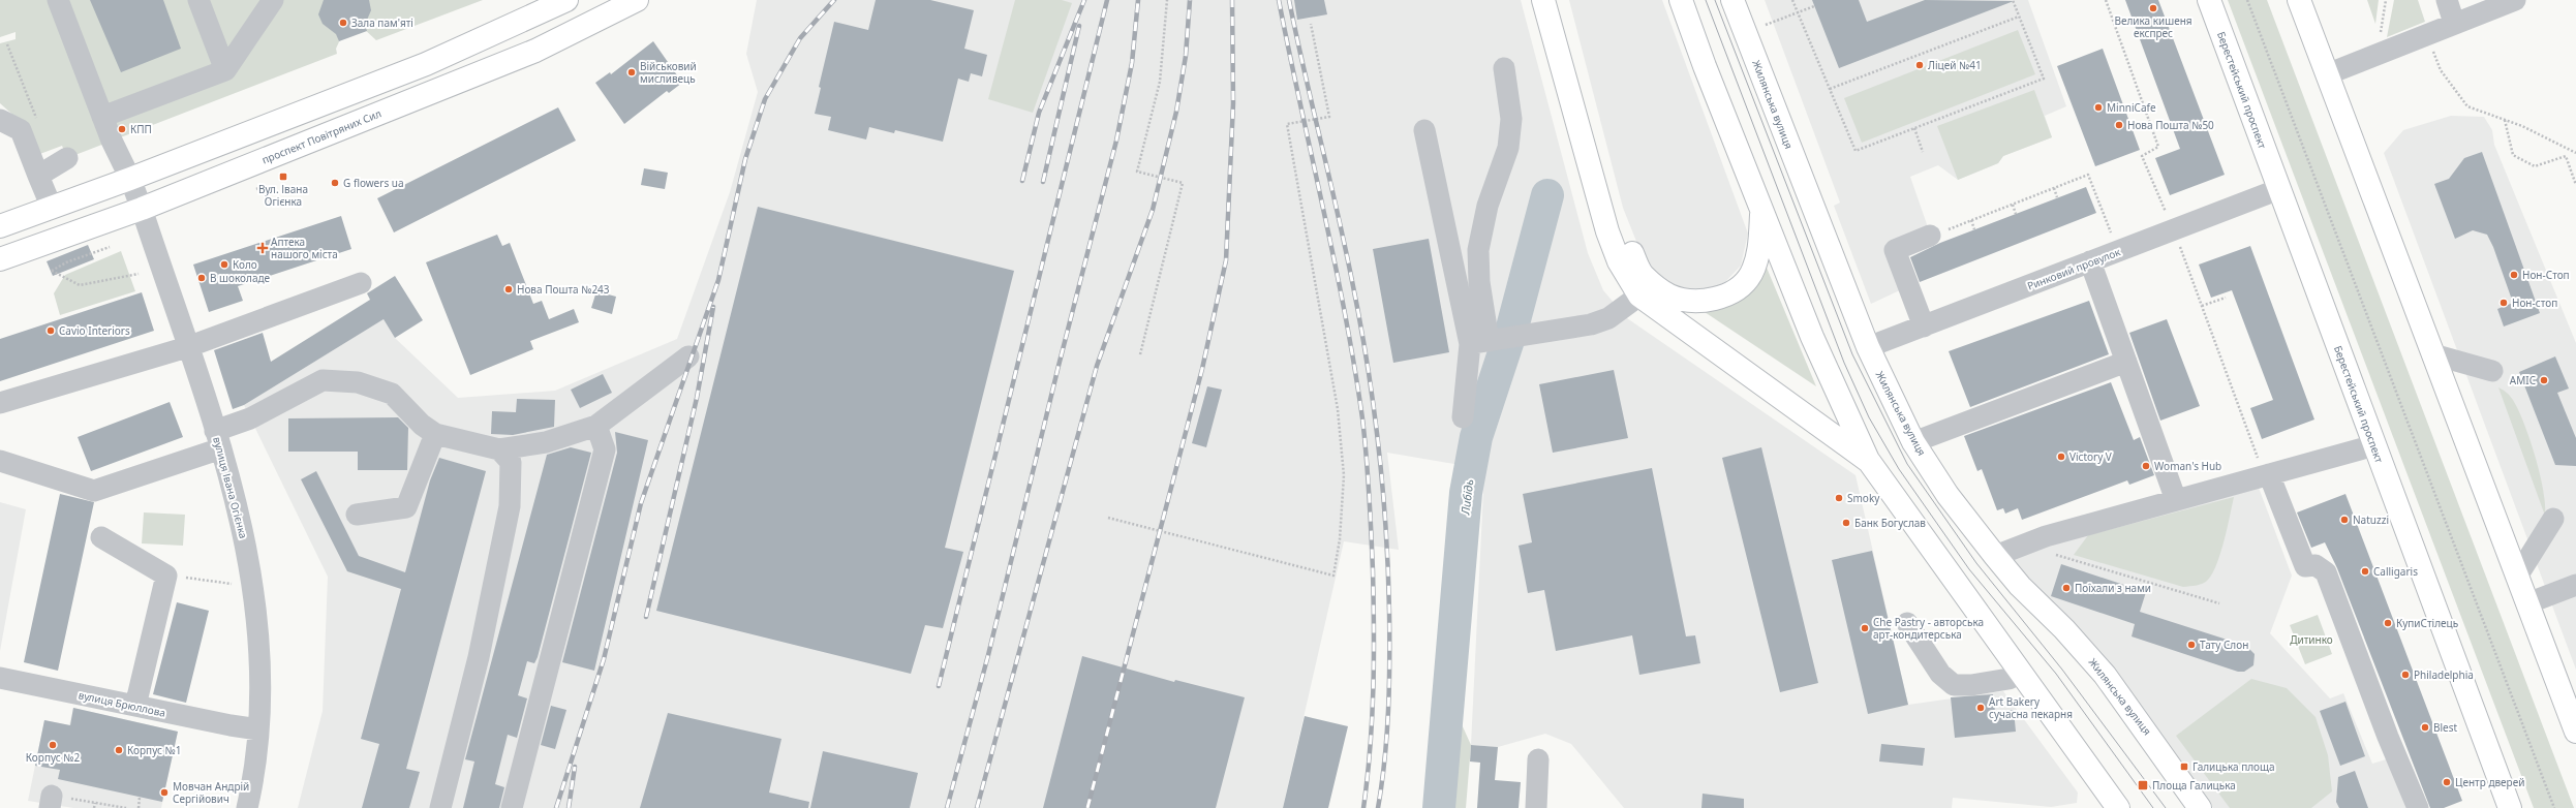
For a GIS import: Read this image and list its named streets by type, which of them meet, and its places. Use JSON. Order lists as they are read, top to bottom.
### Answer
{
  "streets": {
    "main road": ["Берестейський проспект", "Жилянська вулиця", "проспект Повітряних Сил"],
    "street": ["Ринковий провулок", "вулиця Івана Огієнка", "вулиця Брюллова"]
  },
  "crossings": [
    ["Берестейський проспект", "Ринковий провулок"],
    ["Жилянська вулиця", "Ринковий провулок"],
    ["проспект Повітряних Сил", "вулиця Івана Огієнка"],
    ["вулиця Івана Огієнка", "вулиця Брюллова"]
  ],
  "water": ["Либідь"],
  "parks": ["Дитинко"],
  "places": {
    "other": [
      "Велика кишеня експрес",
      "Зала пам'яті",
      "Ліцей №41",
      "Військовий мисливець",
      "MinniCafe",
      "Нова Пошта №50",
      "КПП",
      "G flowers ua",
      "Коло",
      "Нон-Стоп",
      "В шоколаде",
      "Нова Пошта №243",
      "Нон-стоп",
      "Cavio Interiors",
      "AMIC",
      "Victory V",
      "Woman's Hub",
      "Smoky",
      "Natuzzi",
      "Банк Богуслав",
      "Calligaris",
      "Поїхали з нами",
      "КупиСтілець",
      "Che Pastry - авторська арт-кондитерська",
      "Тату Слон",
      "Philadelphia",
      "Art Bakery сучасна пекарня",
      "Blest",
      "Корпус №2",
      "Корпус №1",
      "Центр дверей",
      "Мовчан Андрій Сергійович"
    ],
    "transit": ["Вул. Івана Огієнка", "Галицька площа", "Площа Галицька"],
    "health": ["Аптека нашого міста"]
  }
}
